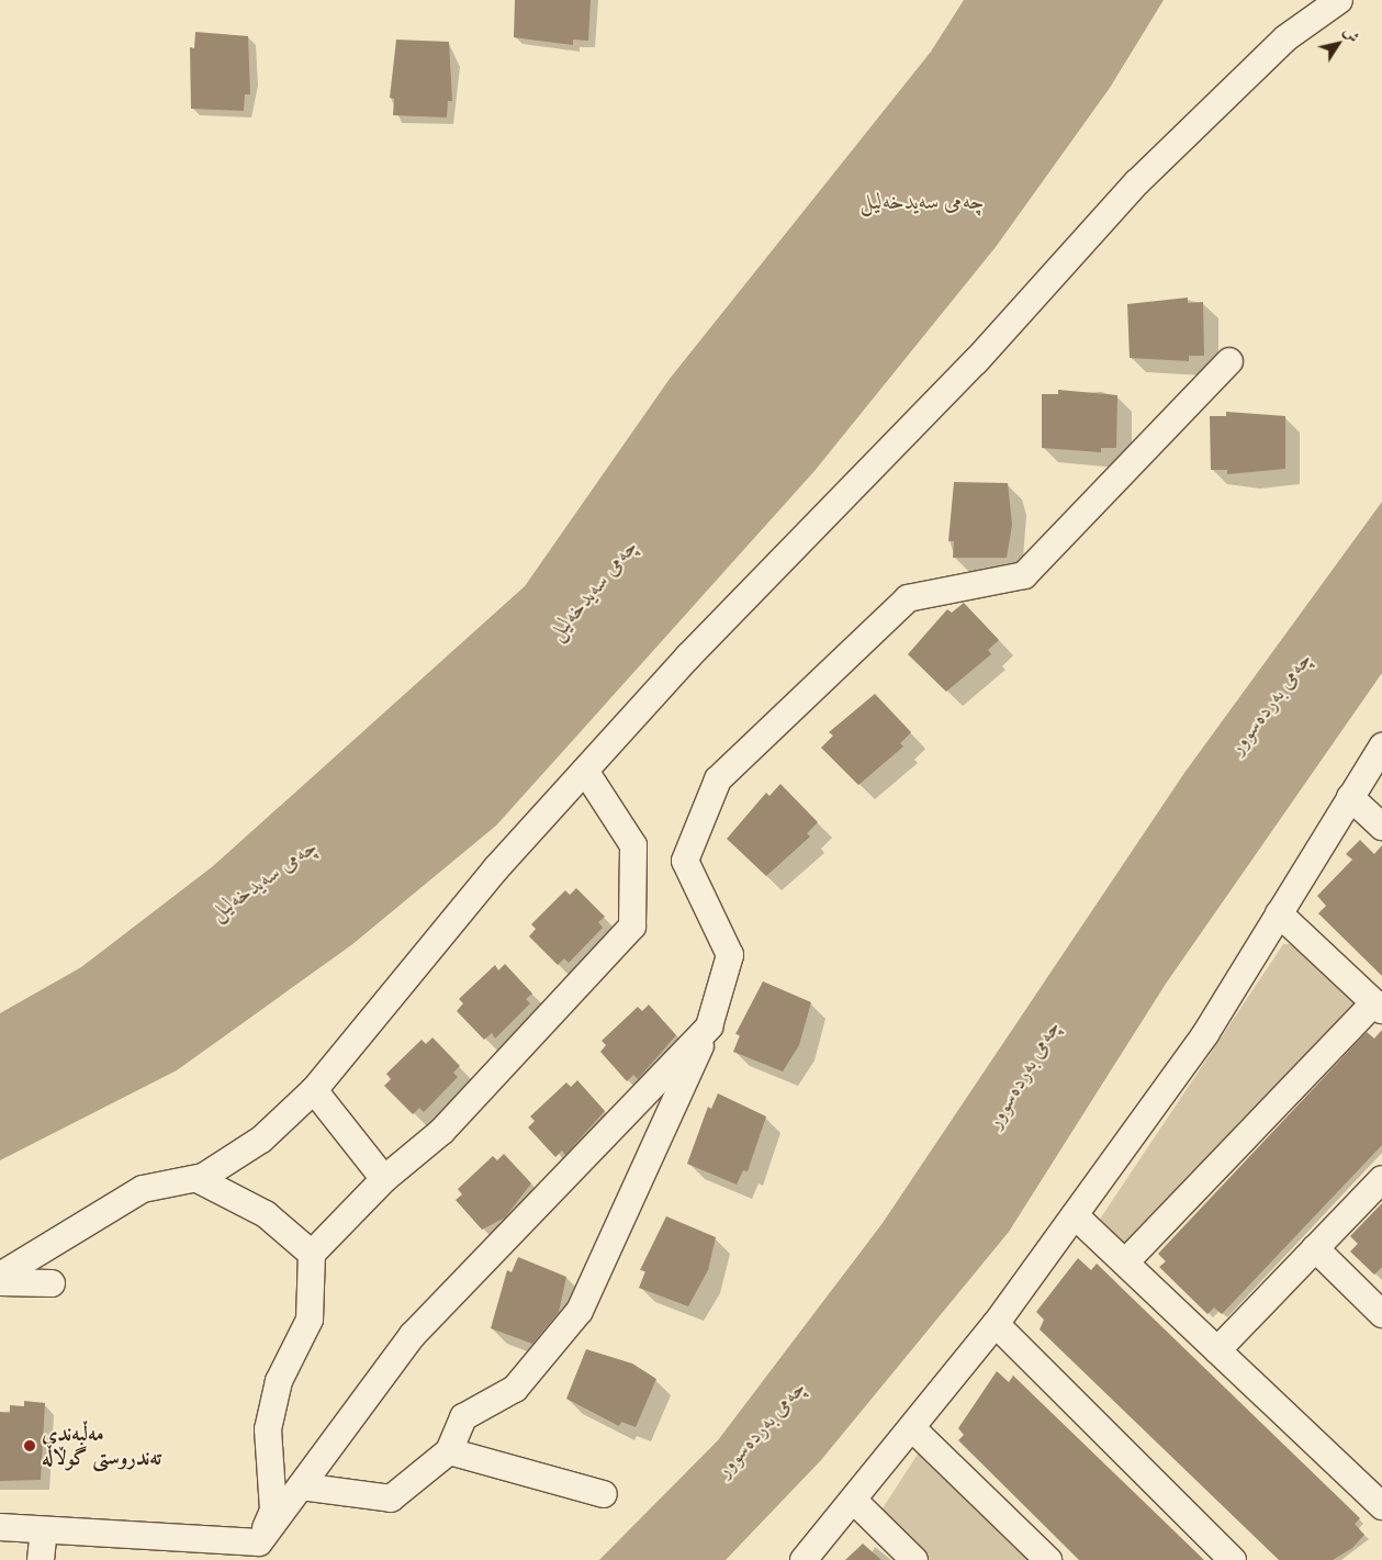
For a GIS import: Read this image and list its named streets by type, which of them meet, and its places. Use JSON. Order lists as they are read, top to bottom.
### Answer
{
  "water": ["چەمی سەیدخەلیل", "چەمی بەردەسوور"],
  "places": ["مەڵبەندی تەندروستی گوڵاڵە"],
  "north": "top right"
}
